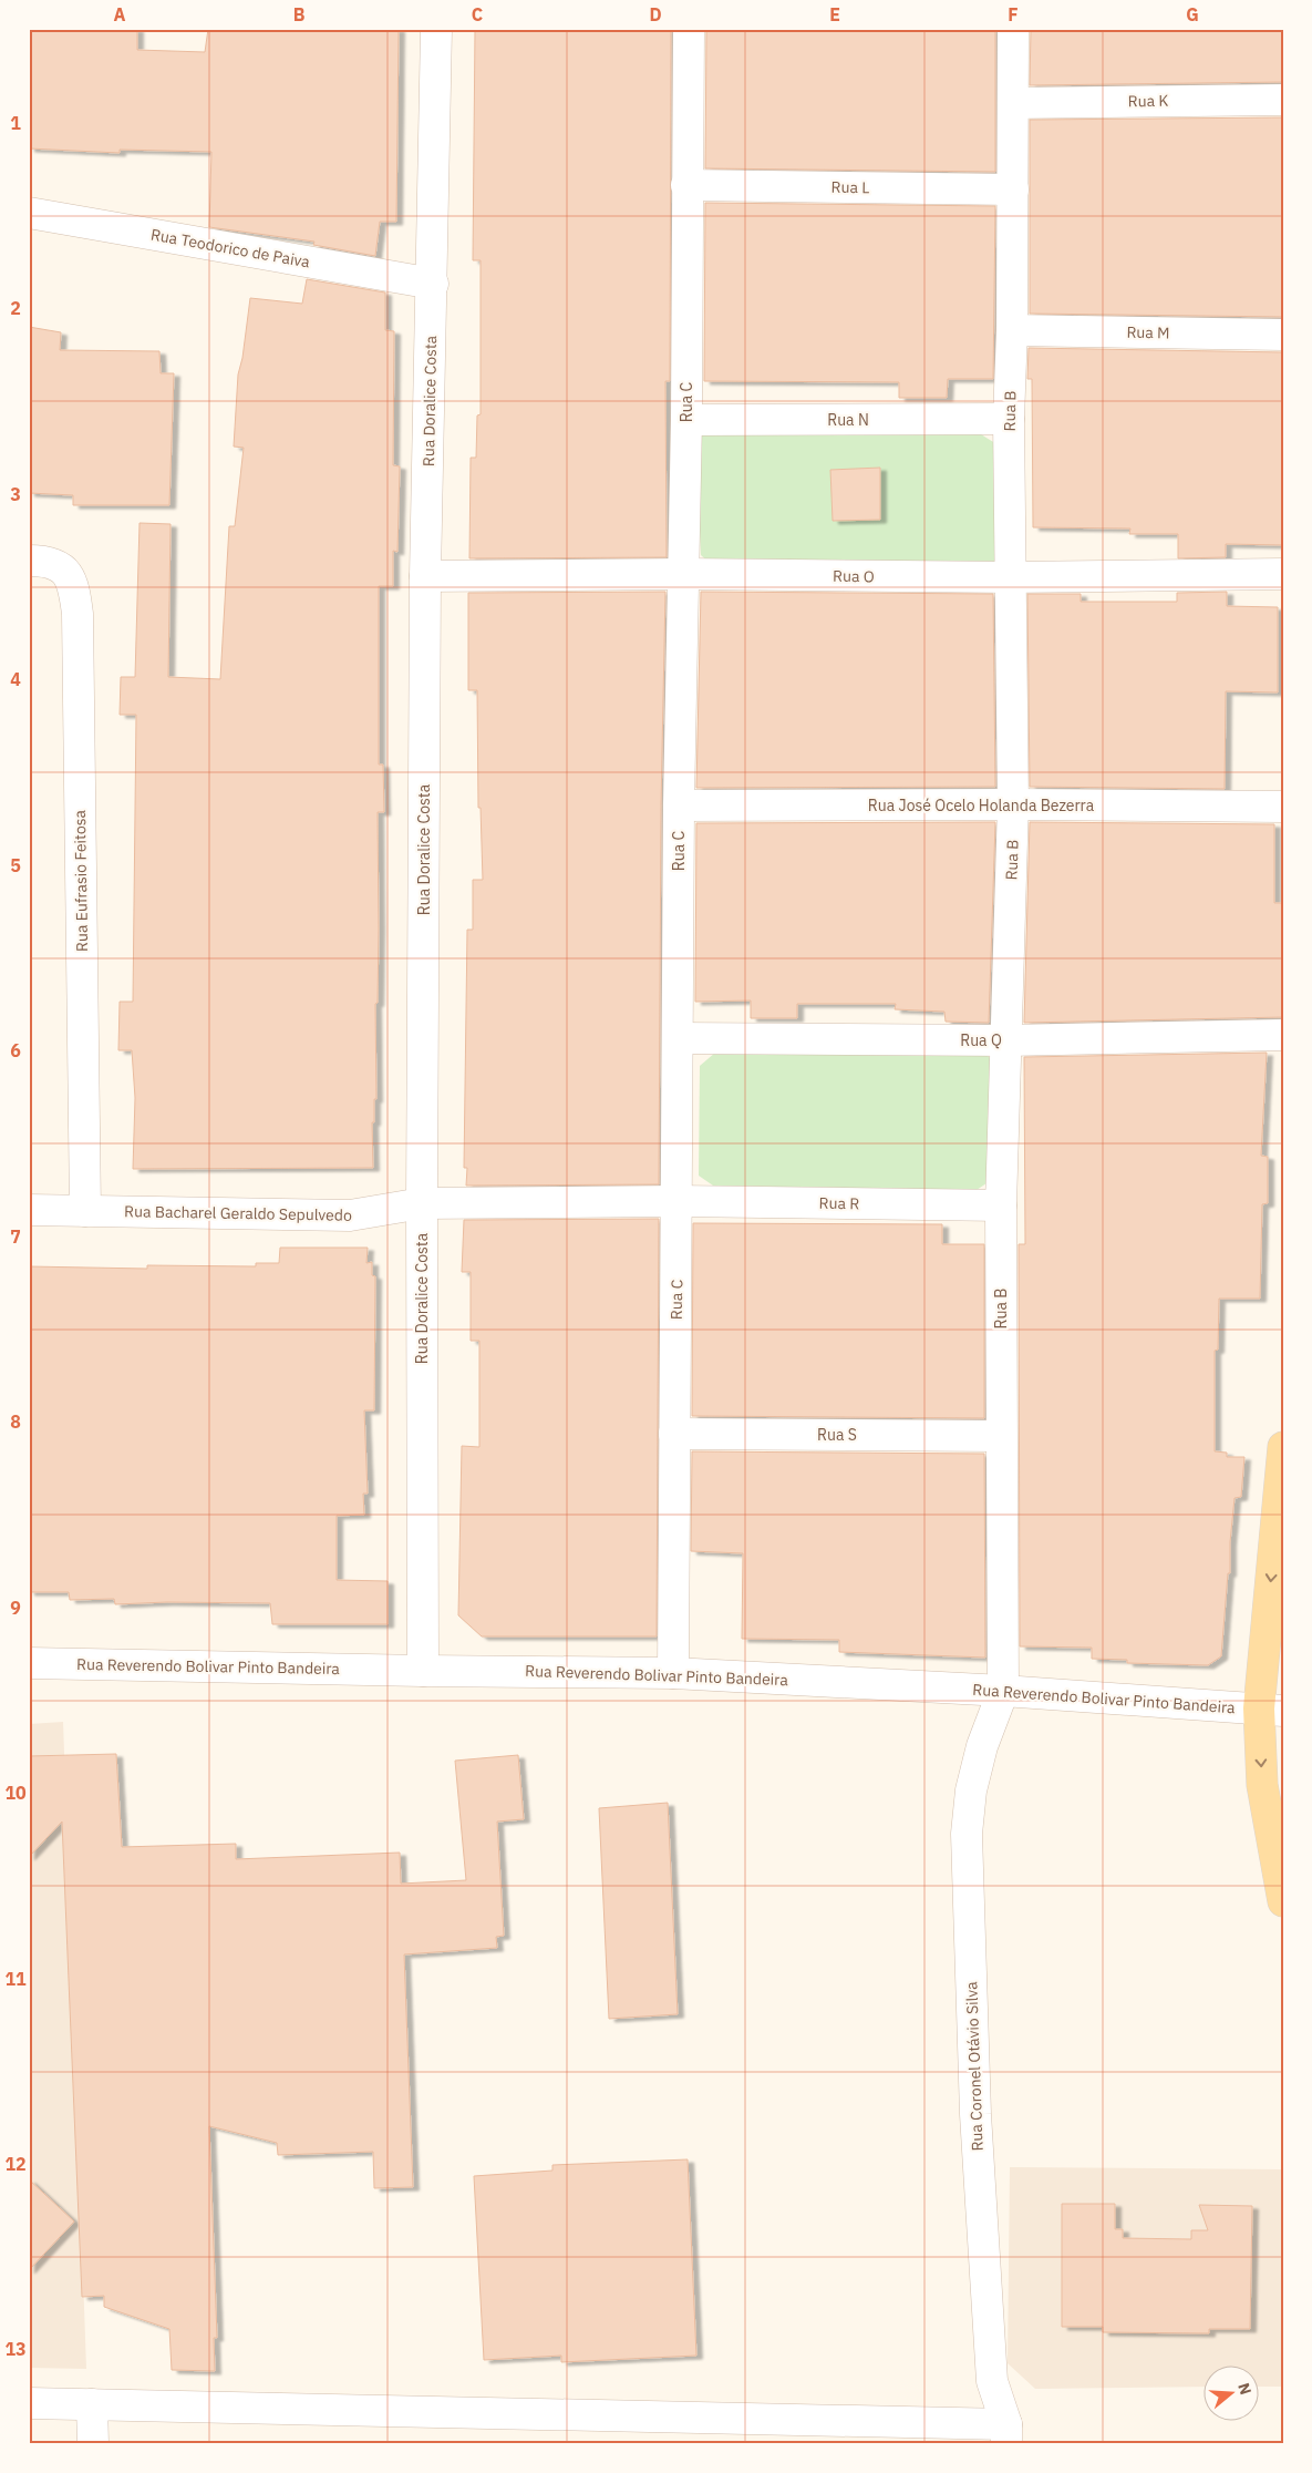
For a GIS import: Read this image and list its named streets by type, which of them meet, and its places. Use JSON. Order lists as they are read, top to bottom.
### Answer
{
  "streets": {
    "street": [
      "Rua K",
      "Rua L",
      "Rua Teodorico de Paiva",
      "Rua M",
      "Rua Doralice Costa",
      "Rua C",
      "Rua B",
      "Rua N",
      "Rua O",
      "Rua José Ocelo Holanda Bezerra",
      "Rua Eufrasio Feitosa",
      "Rua Q",
      "Rua R",
      "Rua Bacharel Geraldo Sepulvedo",
      "Rua S",
      "Rua Reverendo Bolivar Pinto Bandeira",
      "Rua Coronel Otávio Silva"
    ]
  },
  "crossings": [
    ["Rua K", "Rua B"],
    ["Rua L", "Rua C"],
    ["Rua L", "Rua B"],
    ["Rua Teodorico de Paiva", "Rua Doralice Costa"],
    ["Rua M", "Rua B"],
    ["Rua Doralice Costa", "Rua O"],
    ["Rua Doralice Costa", "Rua Bacharel Geraldo Sepulvedo"],
    ["Rua Doralice Costa", "Rua Reverendo Bolivar Pinto Bandeira"],
    ["Rua C", "Rua N"],
    ["Rua C", "Rua O"],
    ["Rua C", "Rua José Ocelo Holanda Bezerra"],
    ["Rua C", "Rua Q"],
    ["Rua C", "Rua R"],
    ["Rua C", "Rua Bacharel Geraldo Sepulvedo"],
    ["Rua C", "Rua S"],
    ["Rua C", "Rua Reverendo Bolivar Pinto Bandeira"],
    ["Rua B", "Rua N"],
    ["Rua B", "Rua O"],
    ["Rua B", "Rua José Ocelo Holanda Bezerra"],
    ["Rua B", "Rua Q"],
    ["Rua B", "Rua R"],
    ["Rua B", "Rua S"],
    ["Rua B", "Rua Reverendo Bolivar Pinto Bandeira"],
    ["Rua B", "Rua Coronel Otávio Silva"],
    ["Rua Eufrasio Feitosa", "Rua Bacharel Geraldo Sepulvedo"],
    ["Rua R", "Rua Bacharel Geraldo Sepulvedo"],
    ["Rua Reverendo Bolivar Pinto Bandeira", "Rua Coronel Otávio Silva"]
  ],
  "north": "right",
  "grid": {
    "columns": [
      "A",
      "B",
      "C",
      "D",
      "E",
      "F",
      "G"
    ],
    "rows": [
      "1",
      "2",
      "3",
      "4",
      "5",
      "6",
      "7",
      "8",
      "9",
      "10",
      "11",
      "12",
      "13"
    ]
  }
}
